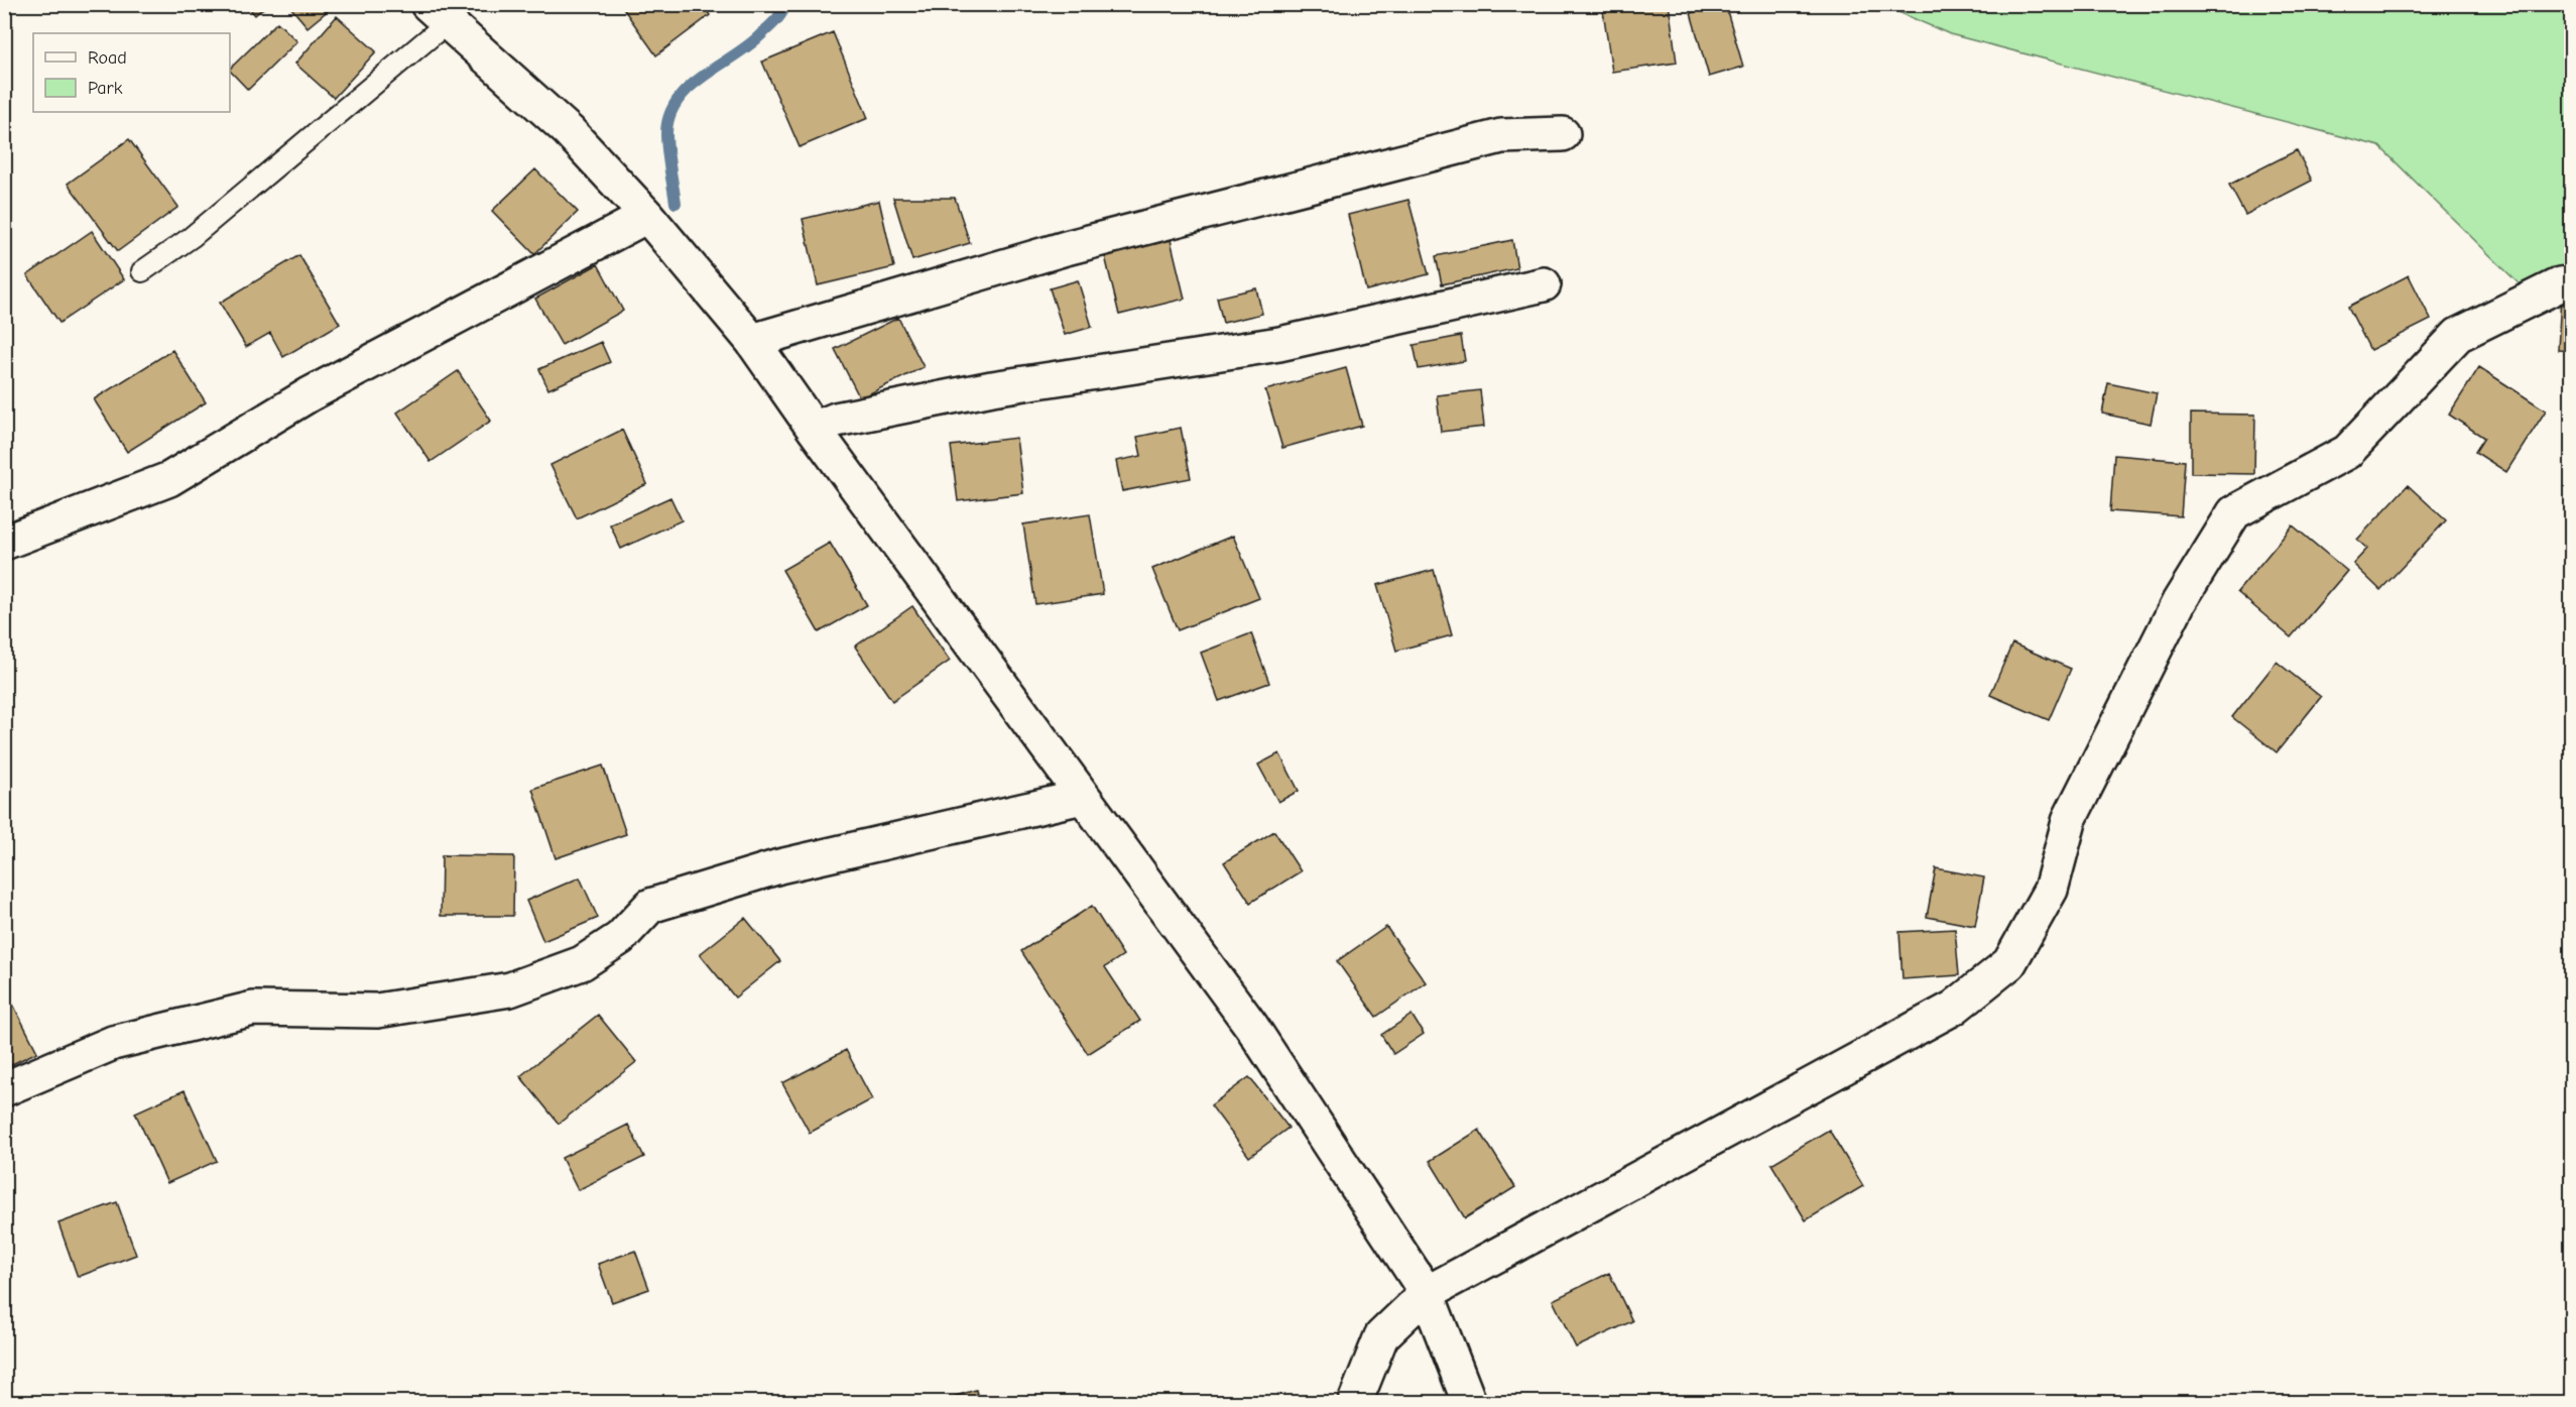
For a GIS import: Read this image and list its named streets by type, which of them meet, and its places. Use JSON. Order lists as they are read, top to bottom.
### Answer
{
  "legend": ["Road", "Park"]
}
